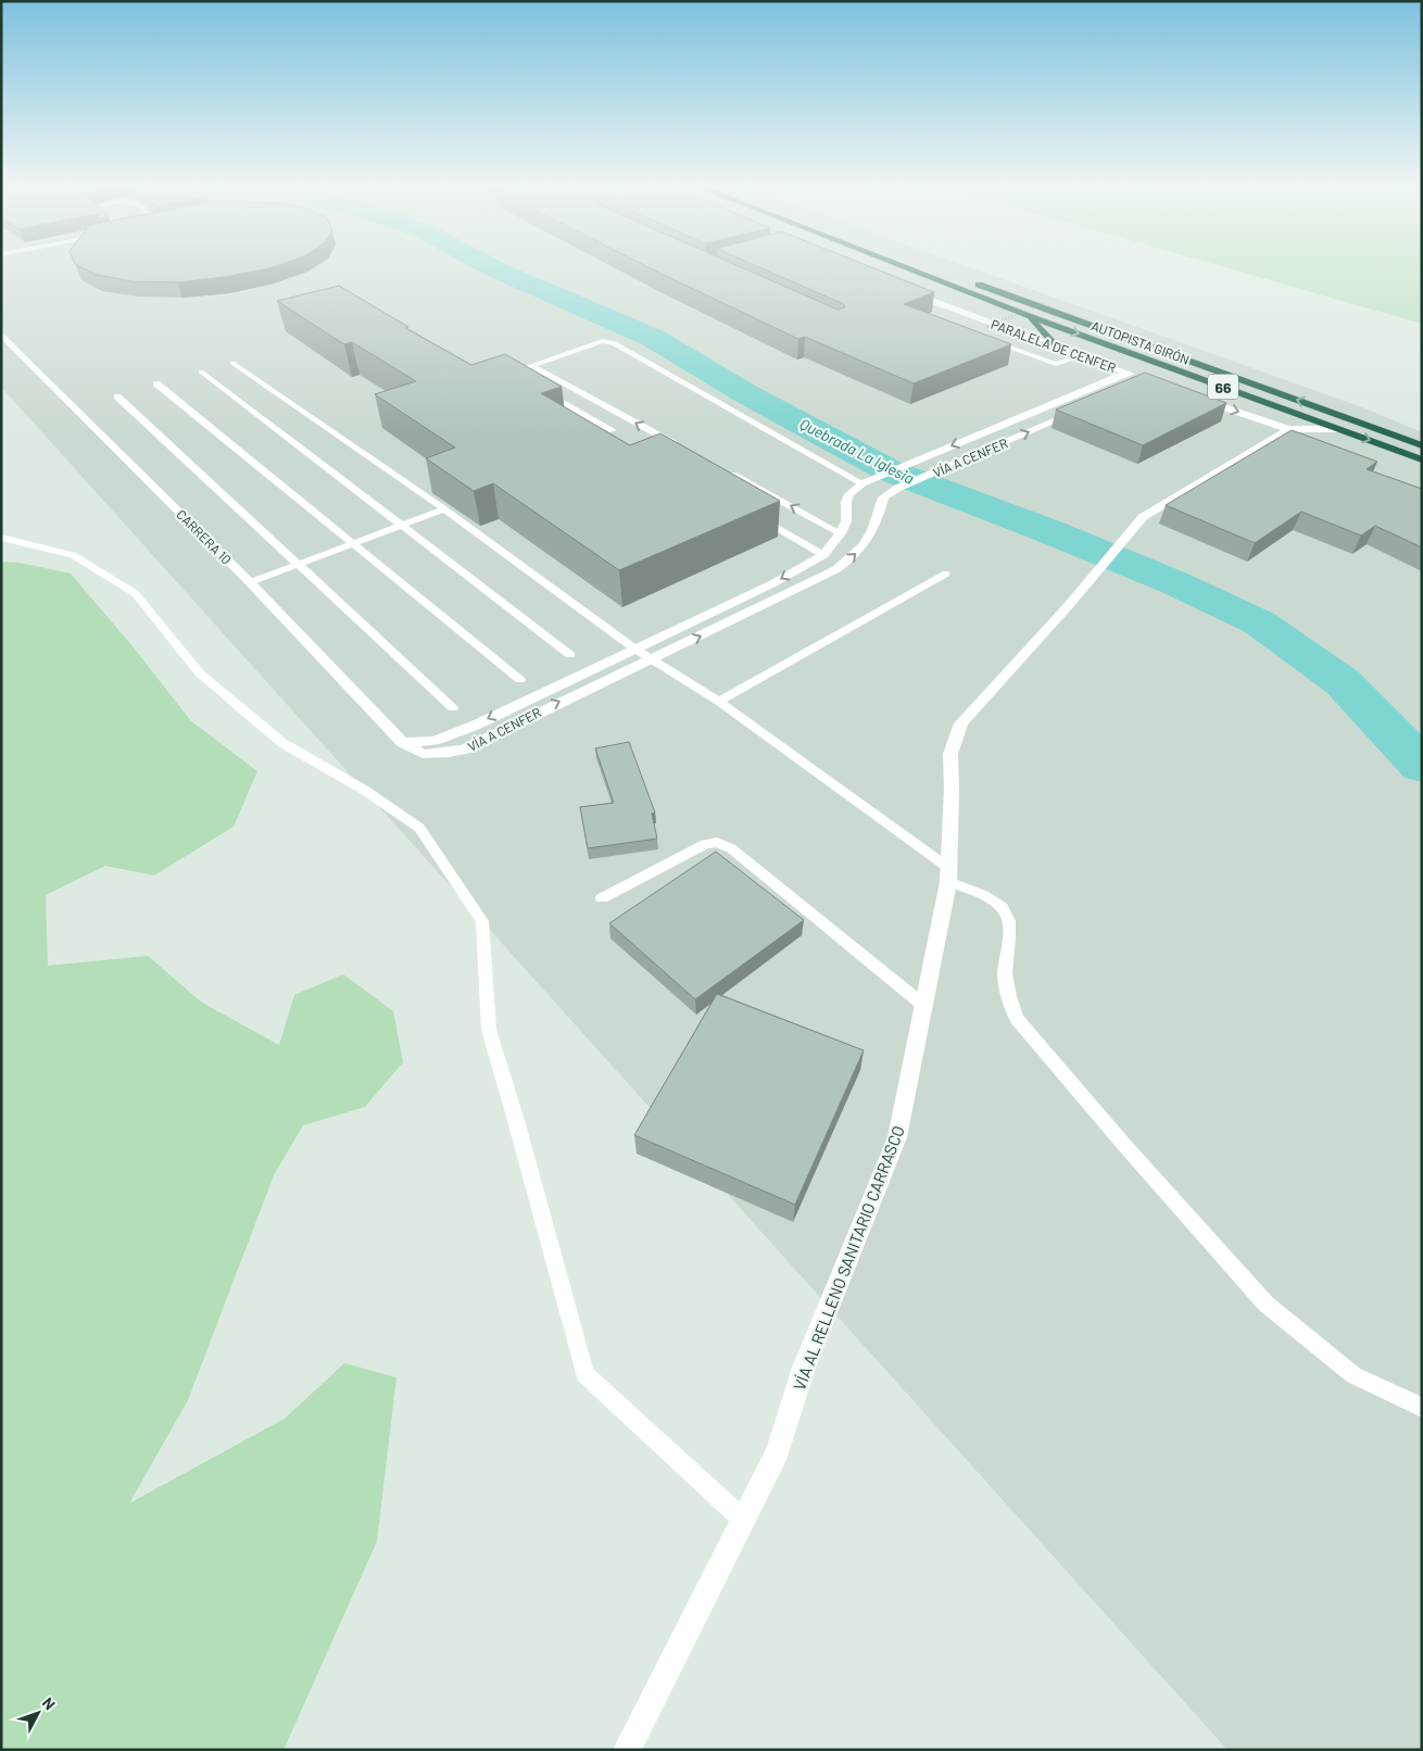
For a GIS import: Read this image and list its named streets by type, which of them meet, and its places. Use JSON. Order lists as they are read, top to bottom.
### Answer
{
  "streets": {
    "highway": ["AUTOPISTA GIRÓN", "66"],
    "street": [
      "PARALELA DE CENFER",
      "VÍA A CENFER",
      "CARRERA 10",
      "VÍA AL RELLENO SANITARIO CARRASCO"
    ]
  },
  "crossings": [
    ["PARALELA DE CENFER", "VÍA A CENFER"],
    ["VÍA A CENFER", "CARRERA 10"]
  ],
  "water": ["Quebrada La Iglesia"],
  "north": "top right"
}
